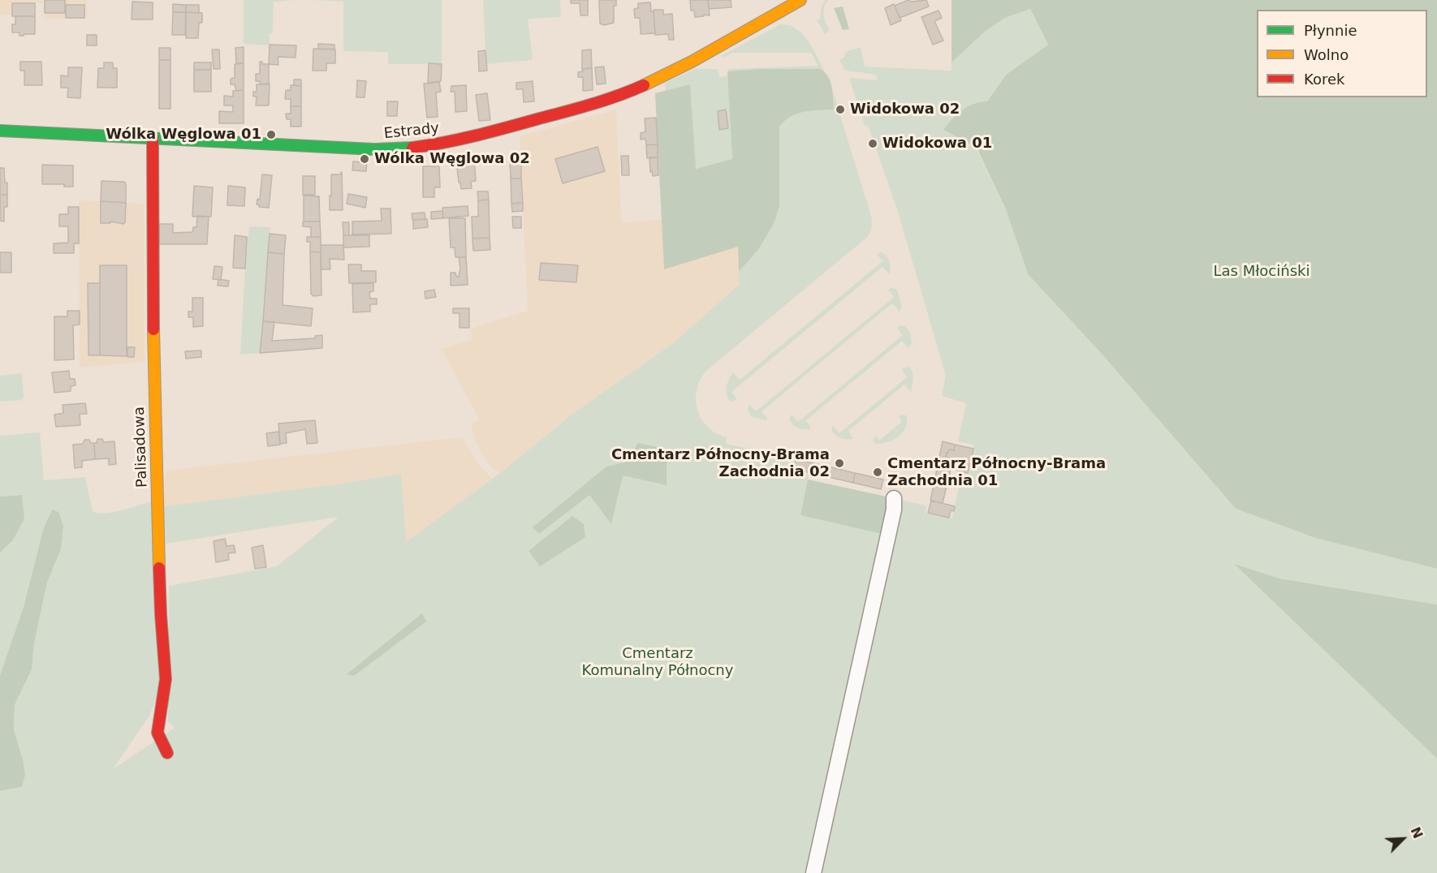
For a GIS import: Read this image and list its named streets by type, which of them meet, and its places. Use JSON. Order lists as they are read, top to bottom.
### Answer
{
  "streets": {
    "main road": ["Estrady", "Palisadowa"]
  },
  "crossings": [
    ["Estrady", "Palisadowa"]
  ],
  "parks": ["Las Młociński", "Cmentarz Komunalny Północny"],
  "places": [
    "Widokowa 02",
    "Wólka Węglowa 01",
    "Widokowa 01",
    "Wólka Węglowa 02",
    "Cmentarz Północny-Brama Zachodnia 02",
    "Cmentarz Północny-Brama Zachodnia 01"
  ],
  "legend": ["Płynnie", "Wolno", "Korek"],
  "north": "top right"
}
